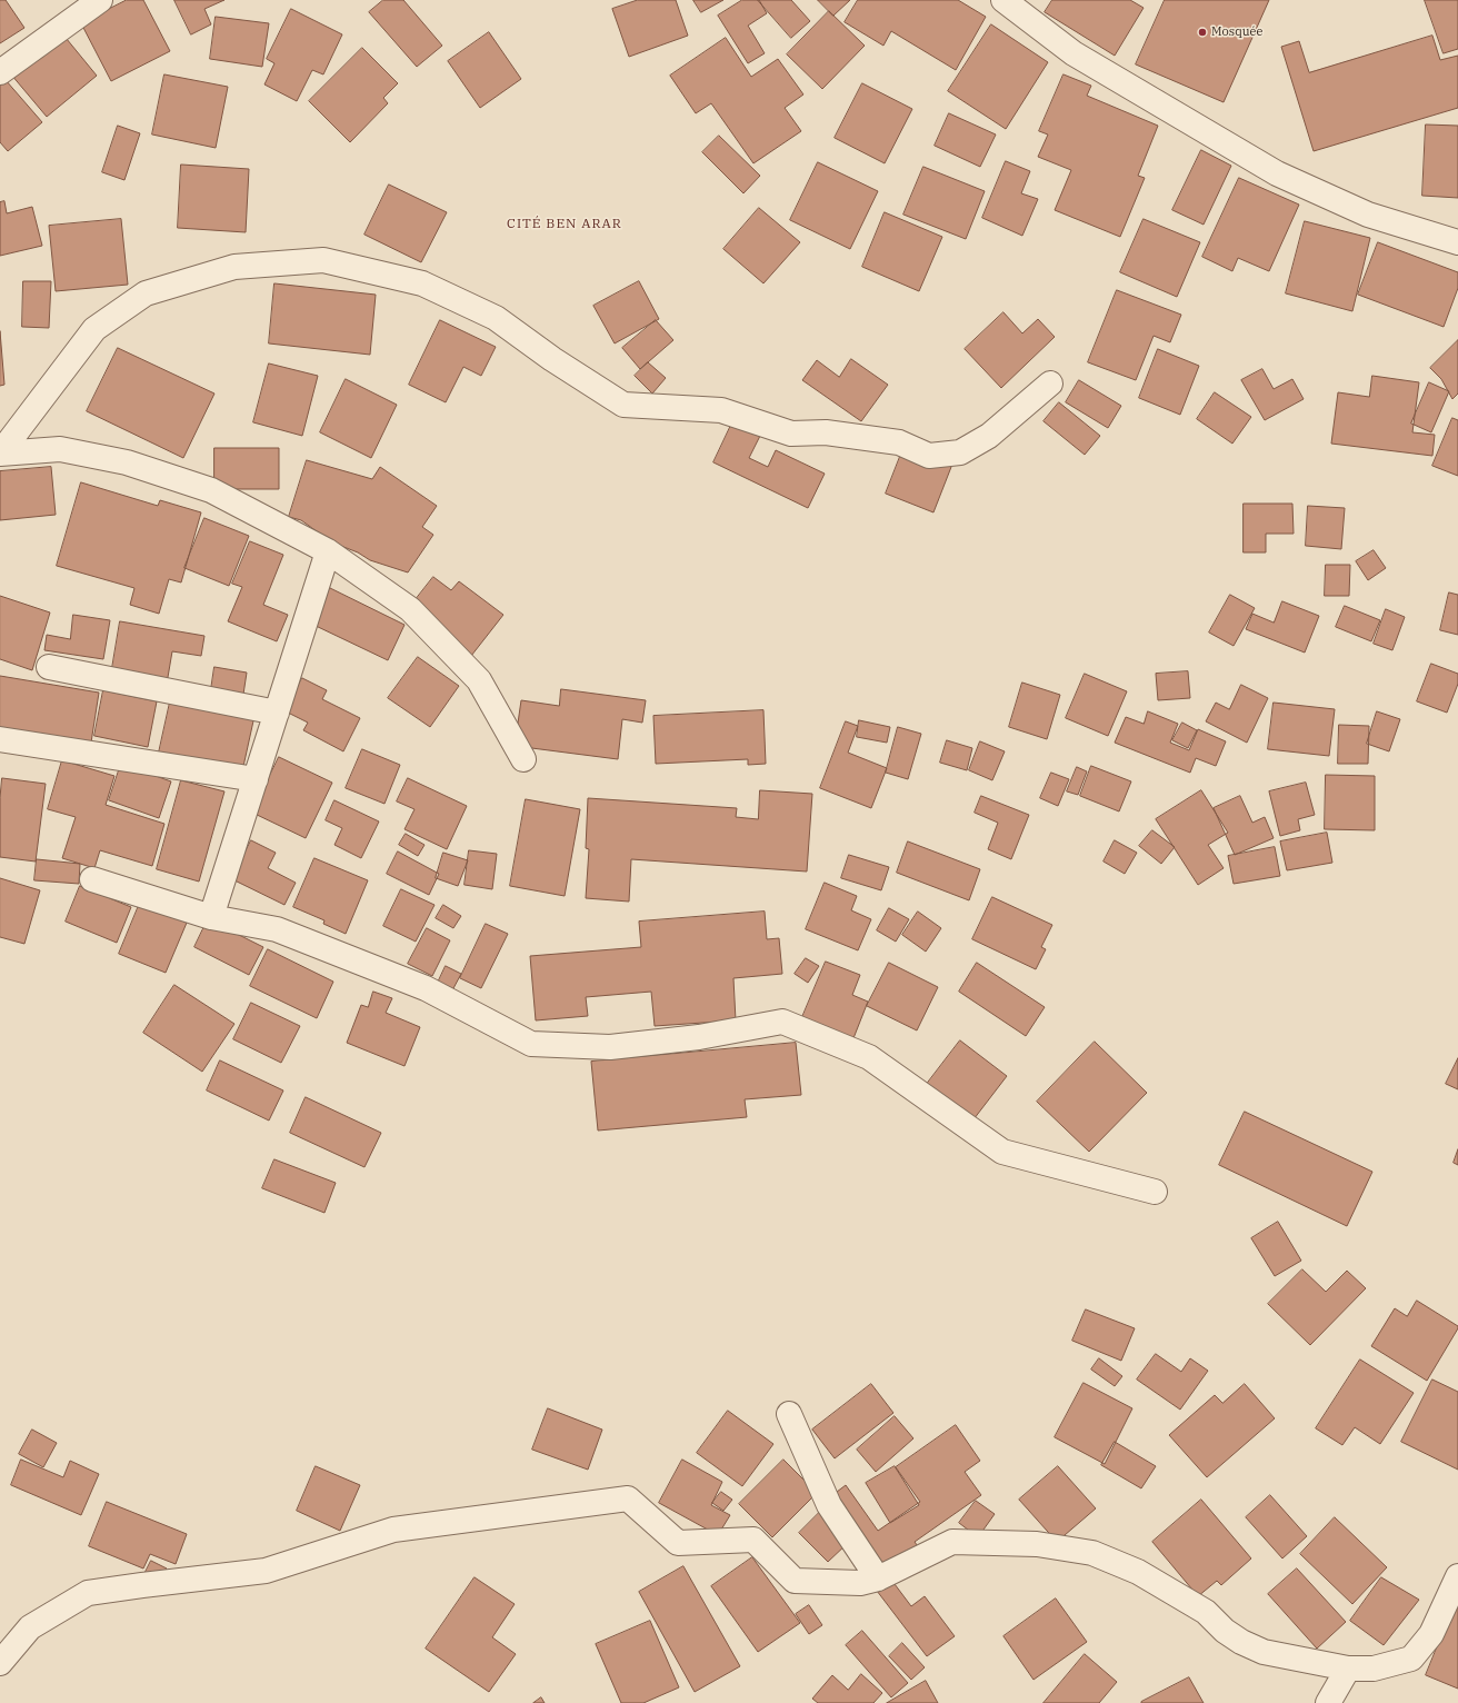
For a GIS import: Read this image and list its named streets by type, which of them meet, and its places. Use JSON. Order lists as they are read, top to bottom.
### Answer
{
  "districts": ["CITÉ BEN ARAR"],
  "places": ["Mosquée"]
}
